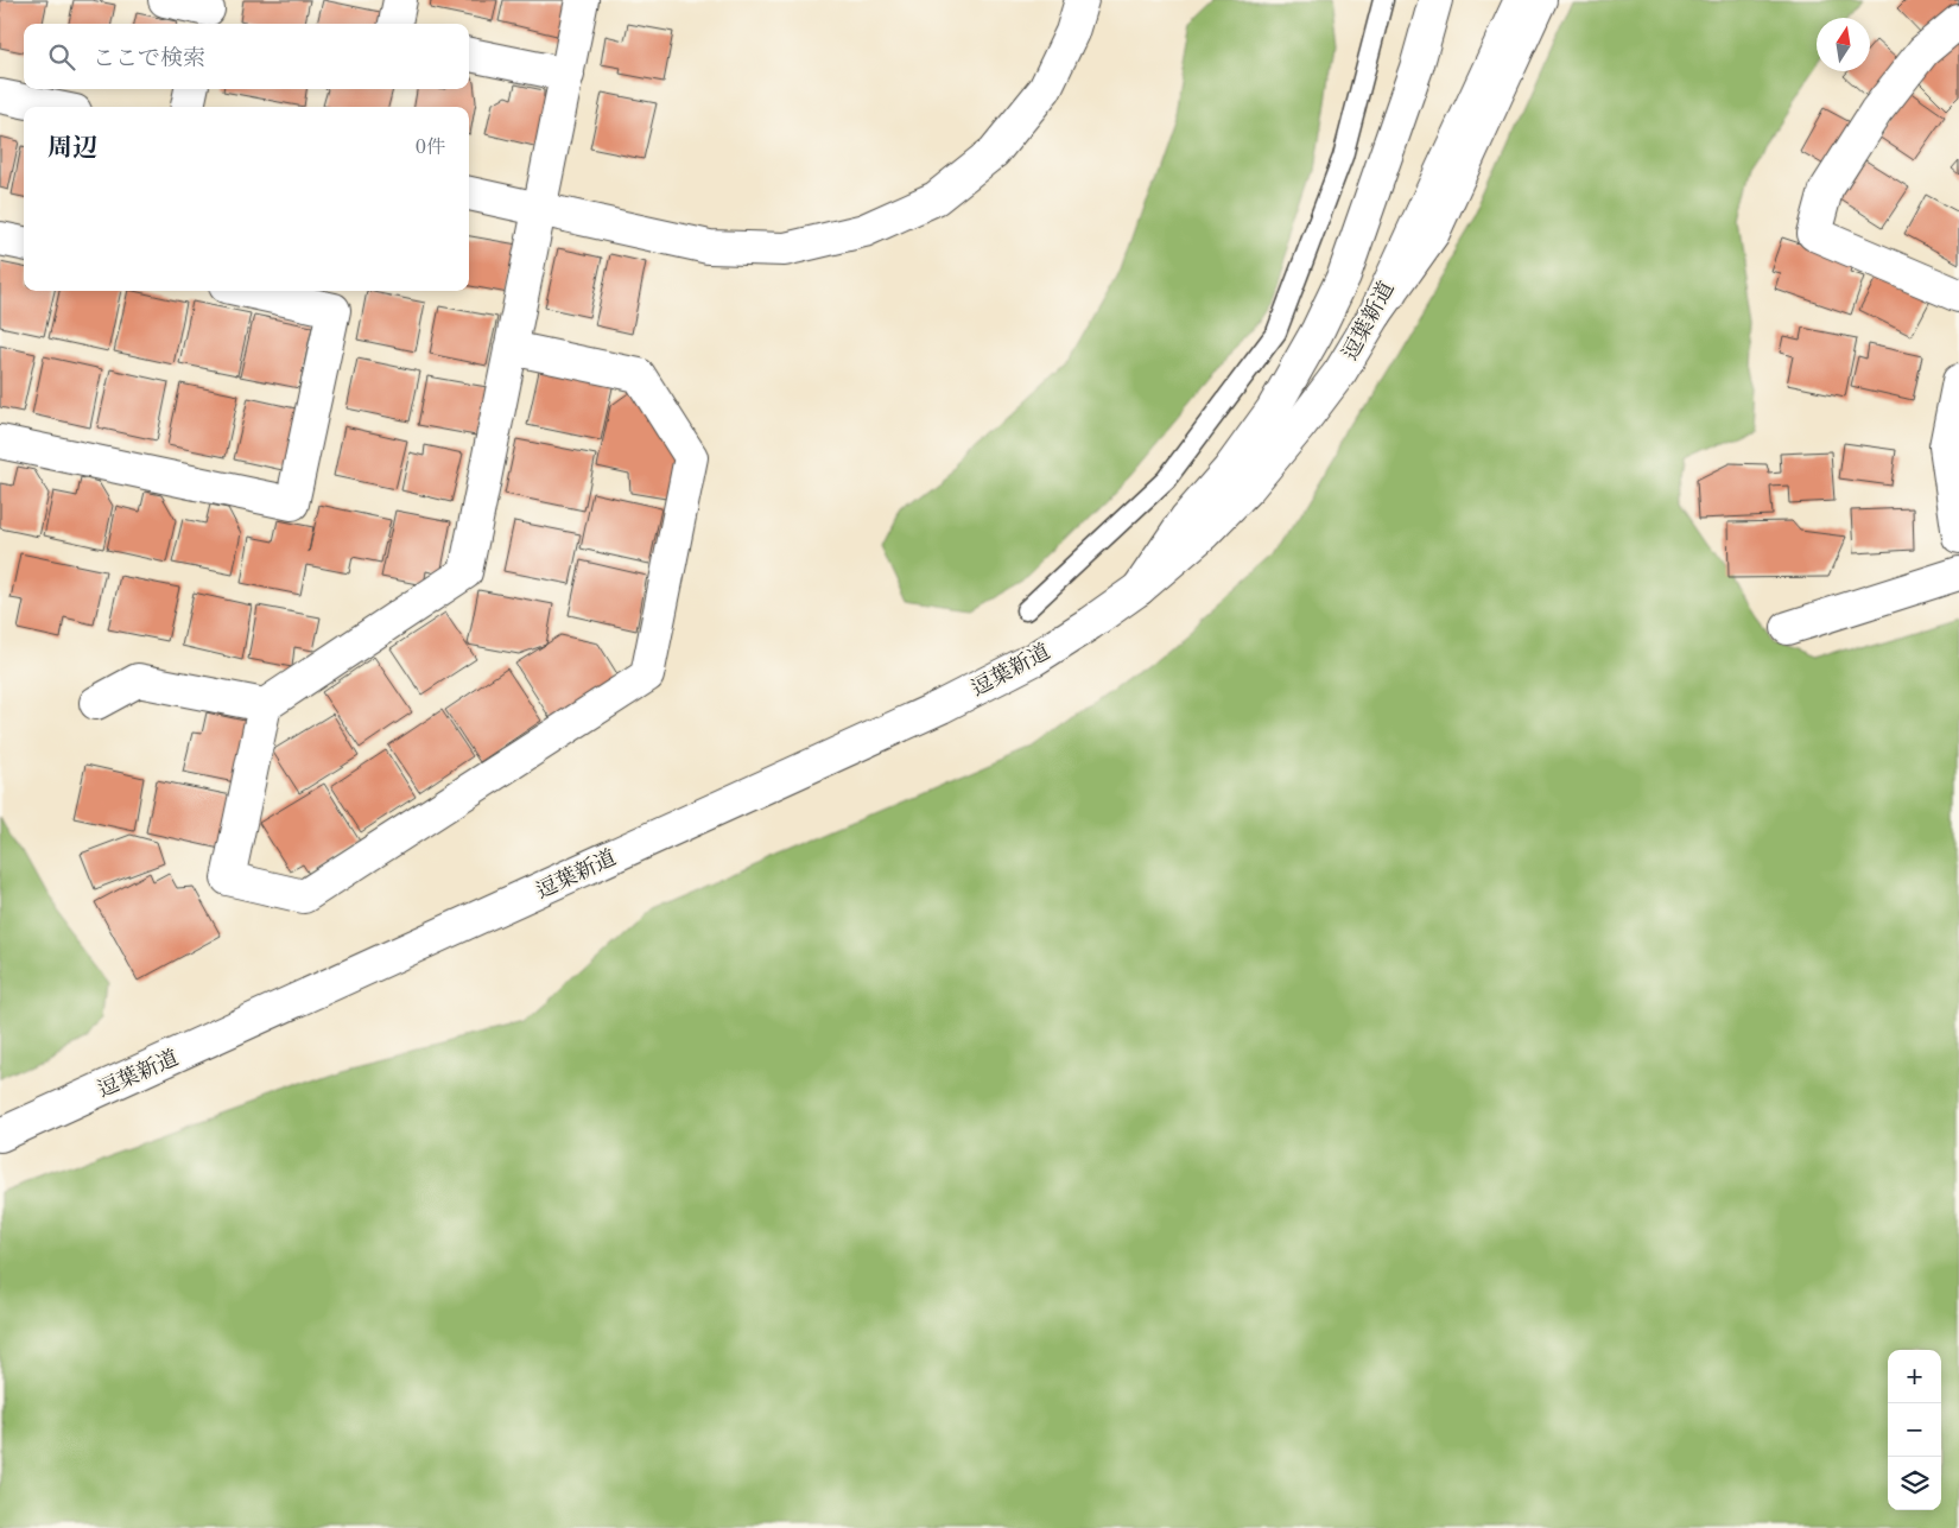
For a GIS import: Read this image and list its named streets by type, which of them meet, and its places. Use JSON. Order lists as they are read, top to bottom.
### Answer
{
  "streets": {
    "main road": ["逗葉新道"]
  },
  "north": "top",
  "page": {
    "search": "ここで検索",
    "heading": ["周辺", "0件"],
    "map_buttons": ["+", "−"]
  }
}
